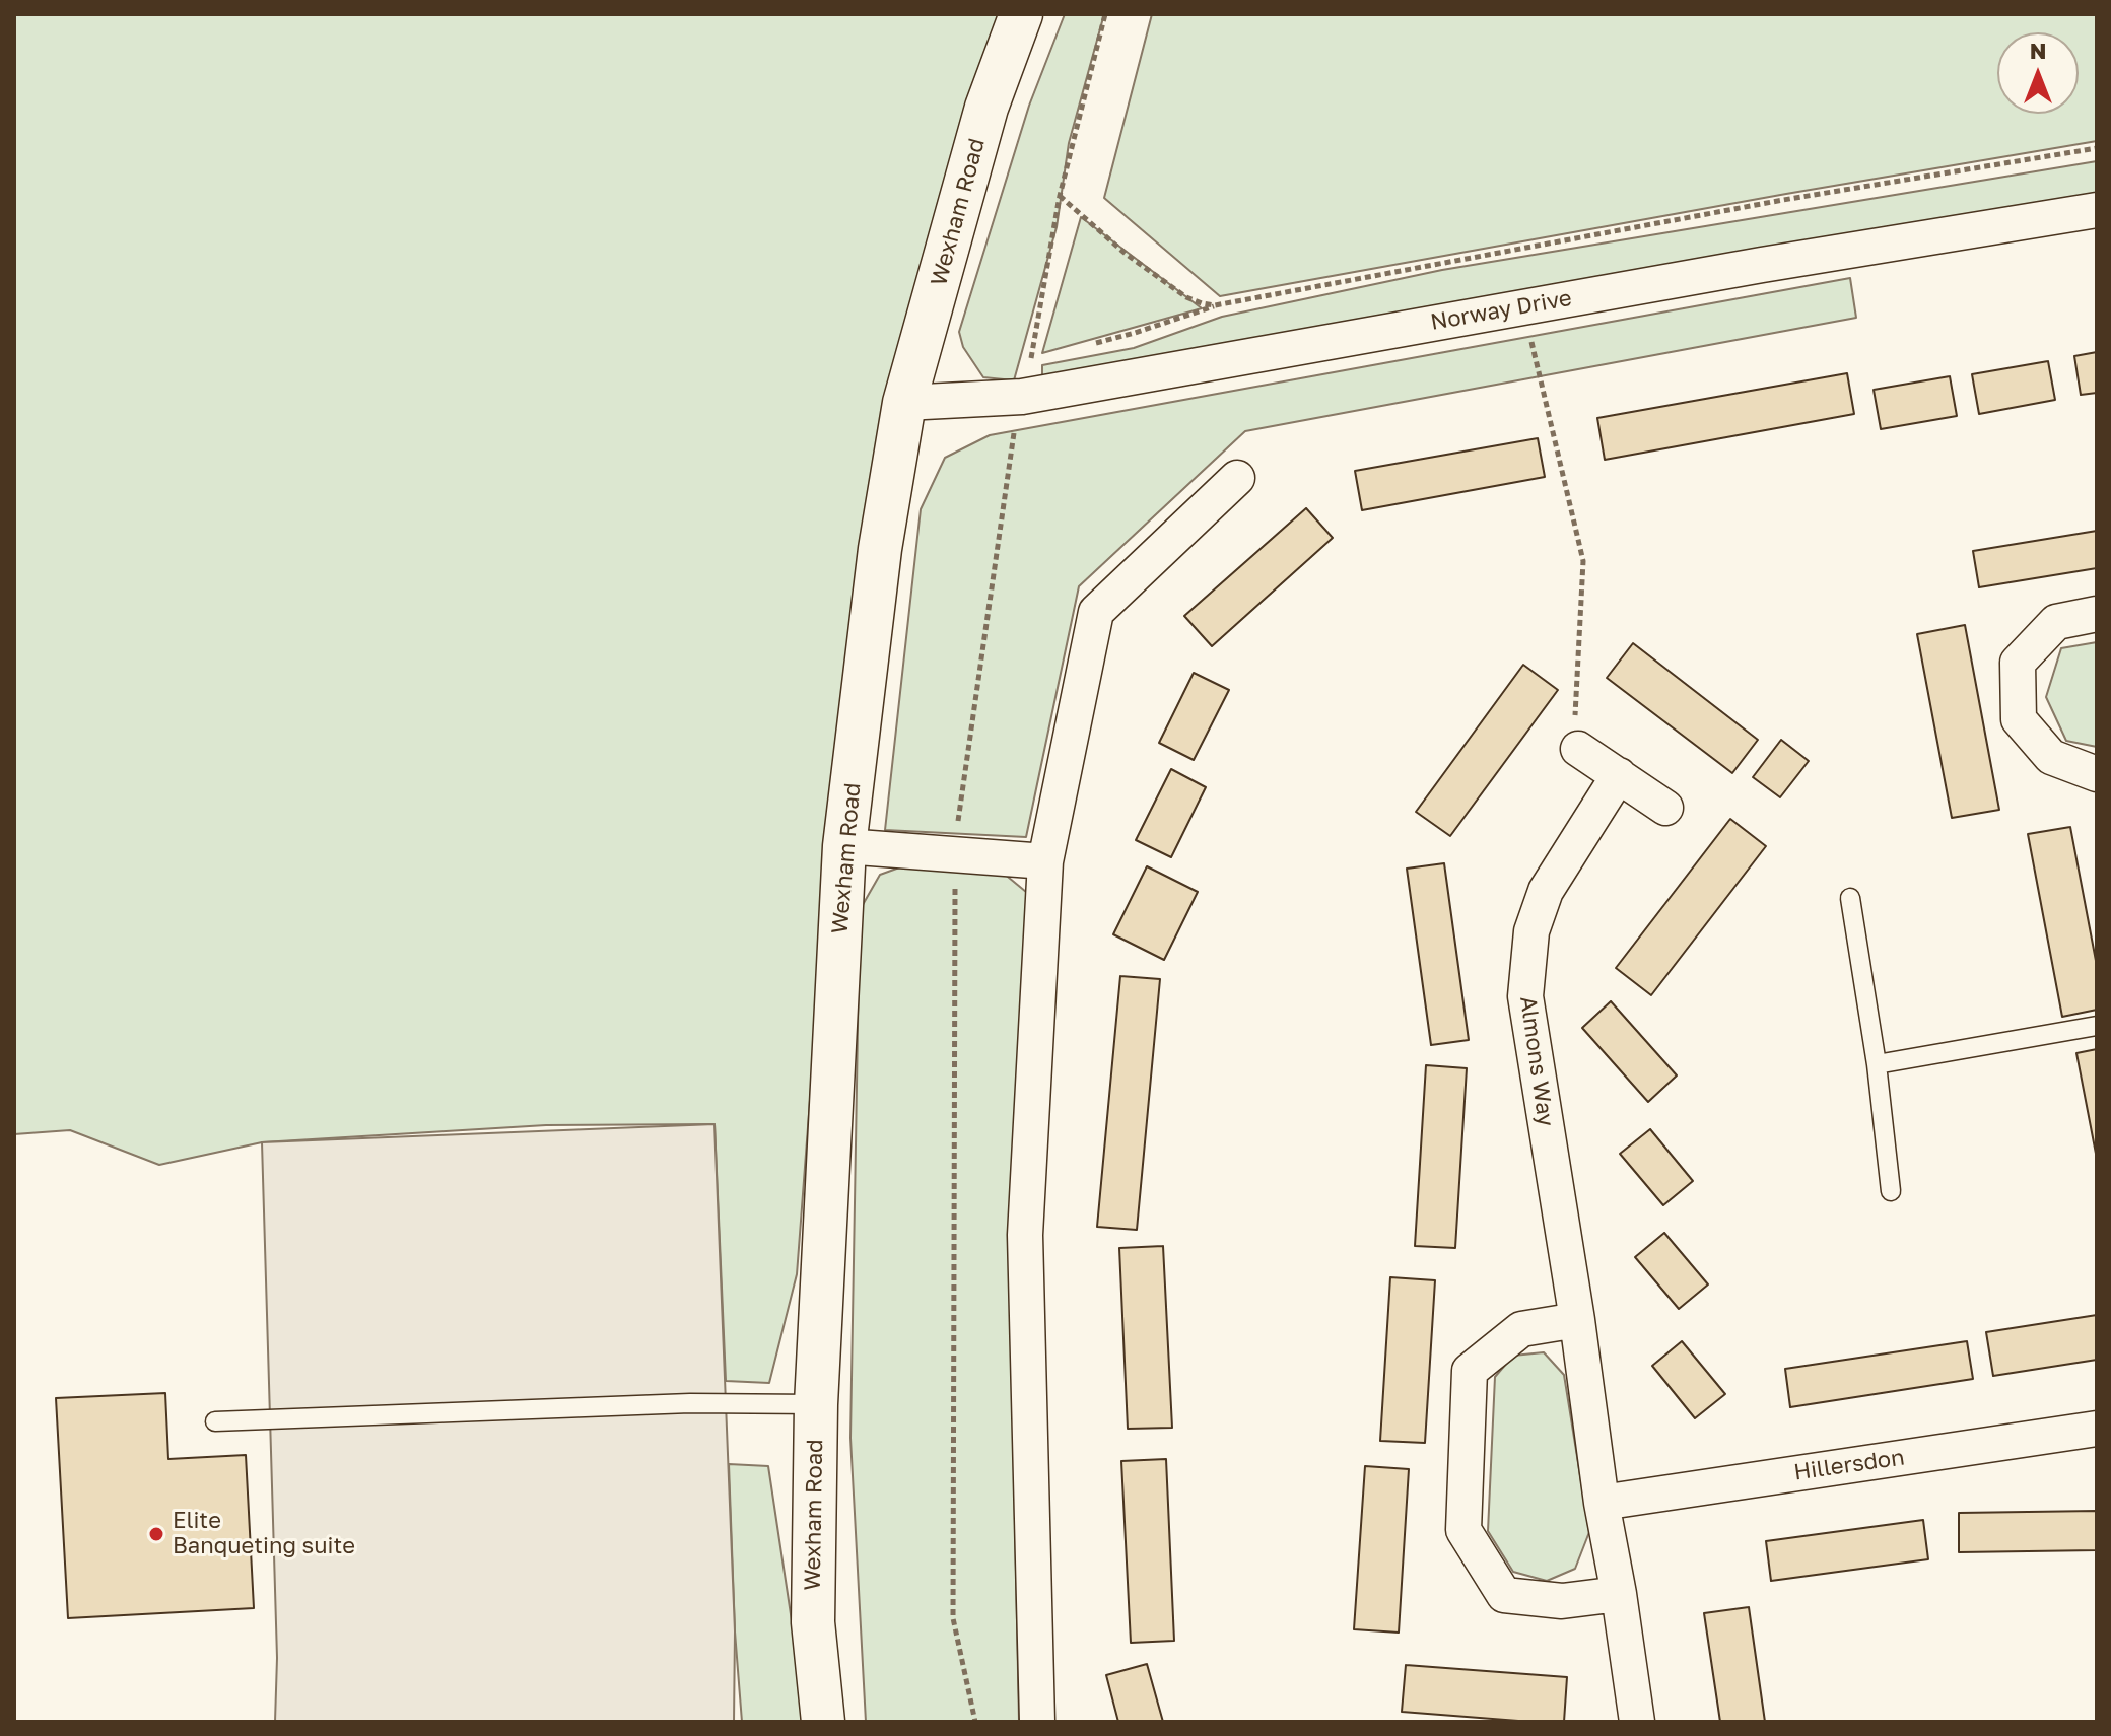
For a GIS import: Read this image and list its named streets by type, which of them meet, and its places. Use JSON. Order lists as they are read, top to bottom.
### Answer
{
  "streets": {
    "street": [
      "Wexham Road",
      "Norway Drive",
      "Almons Way",
      "Hillersdon"
    ]
  },
  "crossings": [
    ["Wexham Road", "Norway Drive"],
    ["Almons Way", "Hillersdon"]
  ],
  "places": ["Elite Banqueting suite"],
  "north": "top"
}
